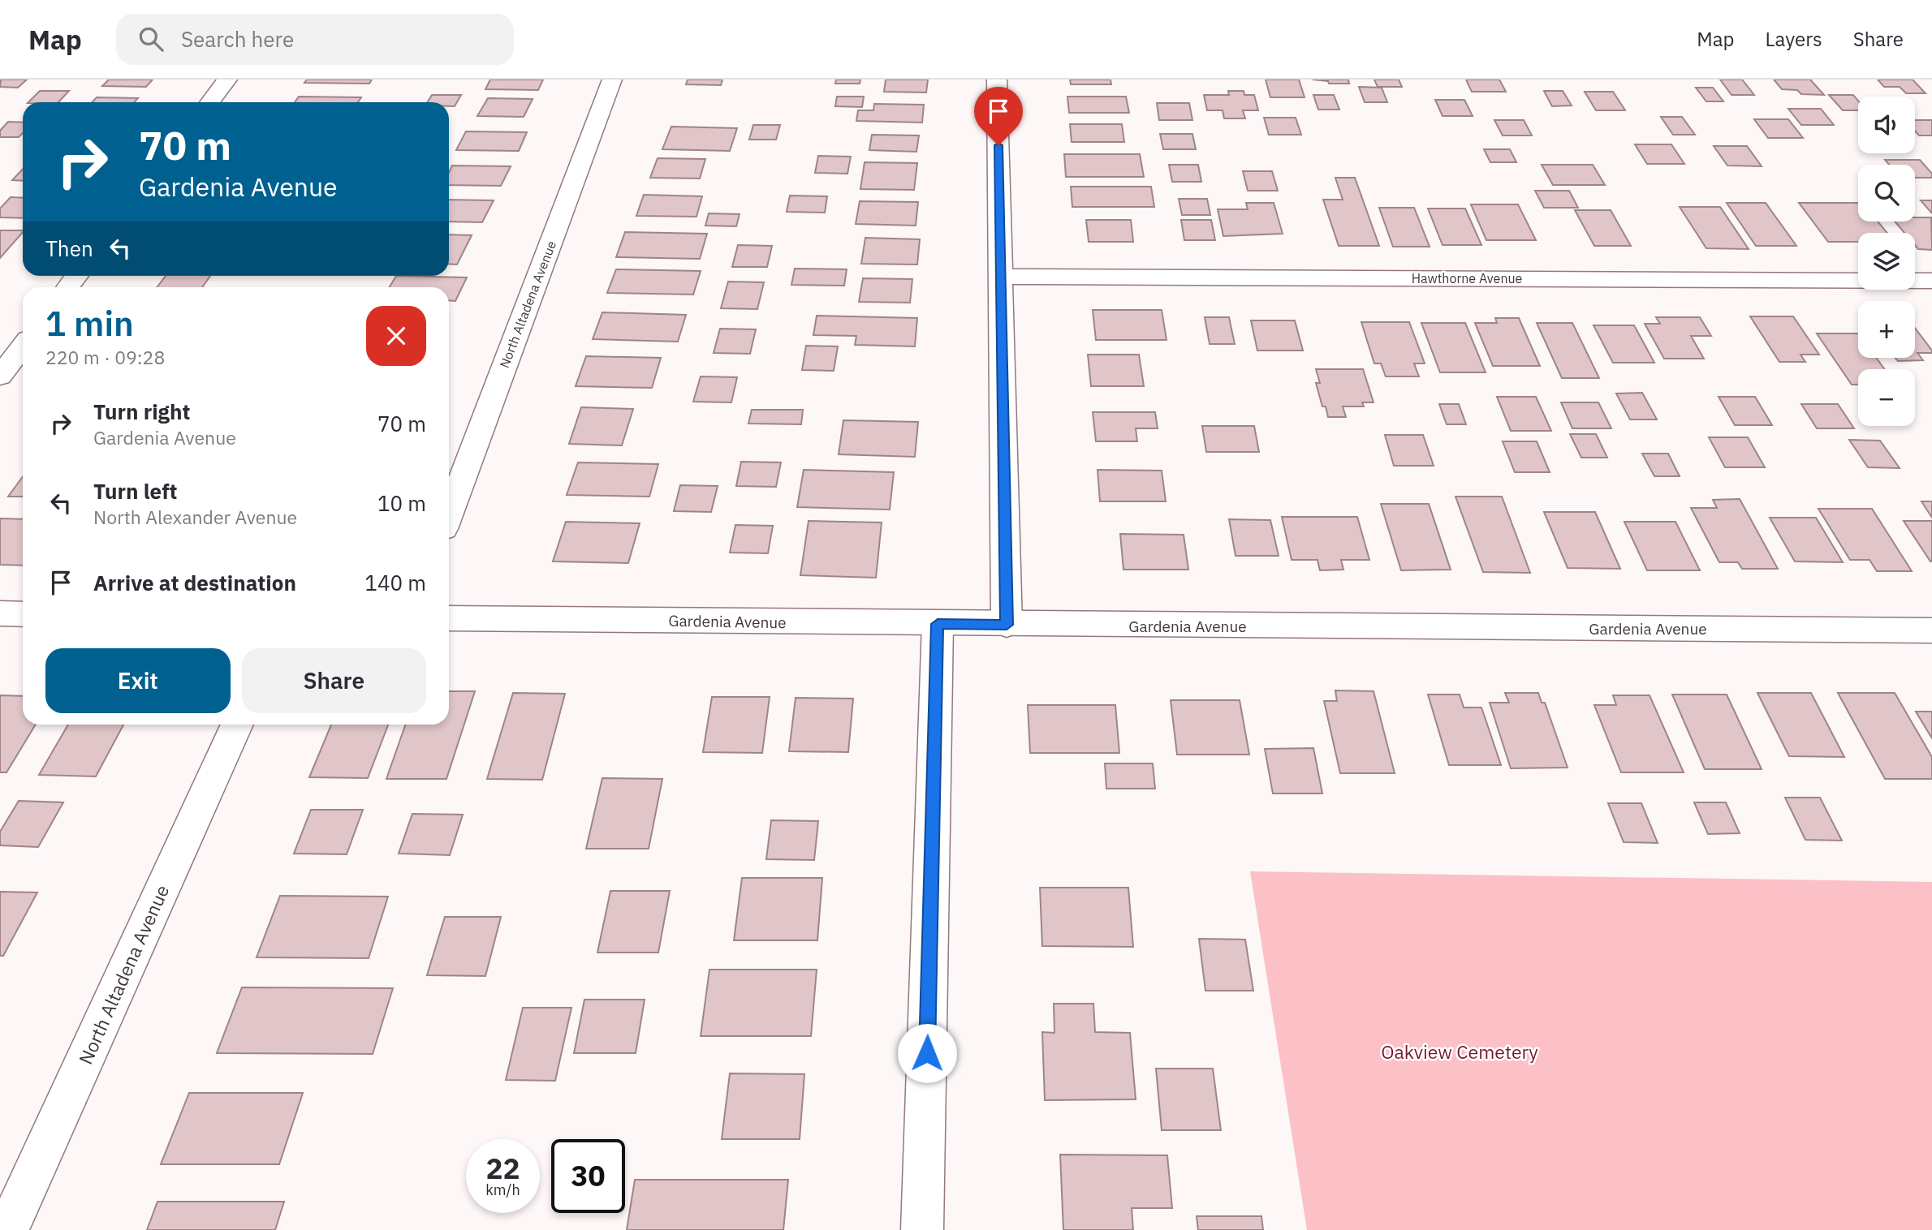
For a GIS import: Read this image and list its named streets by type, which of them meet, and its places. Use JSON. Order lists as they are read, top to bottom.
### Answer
{
  "streets": {
    "street": ["Hawthorne Avenue", "North Altadena Avenue", "Gardenia Avenue"]
  },
  "parks": ["Oakview Cemetery"],
  "page": {
    "header": "Map",
    "search": "Search here",
    "nav": ["Map", "Layers", "Share"],
    "map_buttons": ["+", "−"],
    "turn": ["70 m", "Gardenia Avenue"],
    "then": "Then",
    "heading": ["1 min", "220 m · 09:28"],
    "list": [
      {
        "name": "Turn right",
        "note": "Gardenia Avenue",
        "value": "70 m"
      },
      {
        "name": "Turn left",
        "note": "North Alexander Avenue",
        "value": "10 m"
      },
      {
        "name": "Arrive at destination",
        "value": "140 m"
      }
    ],
    "buttons": ["Exit", "Share"],
    "speed": "22 km/h",
    "limit": "30"
  }
}
